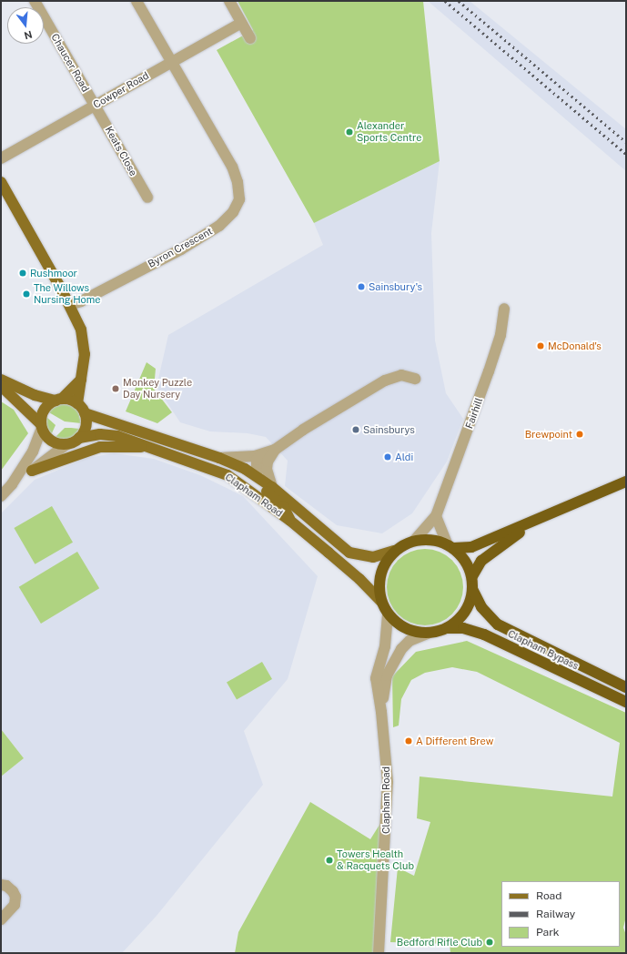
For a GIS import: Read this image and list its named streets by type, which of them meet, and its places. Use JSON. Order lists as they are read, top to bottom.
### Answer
{
  "streets": {
    "highway": ["Clapham Bypass"],
    "main road": ["Clapham Road"],
    "street": [
      "Chaucer Road",
      "Cowper Road",
      "Keats Close",
      "Byron Crescent",
      "Fairhill"
    ]
  },
  "crossings": [
    ["Chaucer Road", "Cowper Road"],
    ["Chaucer Road", "Keats Close"],
    ["Cowper Road", "Keats Close"],
    ["Cowper Road", "Byron Crescent"],
    ["Fairhill", "Clapham Road"],
    ["Fairhill", "Clapham Bypass"],
    ["Clapham Road", "Clapham Bypass"]
  ],
  "places": [
    "Alexander Sports Centre",
    "Rushmoor",
    "Sainsbury's",
    "The Willows Nursing Home",
    "McDonald's",
    "Monkey Puzzle Day Nursery",
    "Sainsburys",
    "Brewpoint",
    "Aldi",
    "A Different Brew",
    "Towers Health & Racquets Club",
    "Bedford Rifle Club"
  ],
  "legend": ["Road", "Railway", "Park"],
  "north": "bottom"
}
